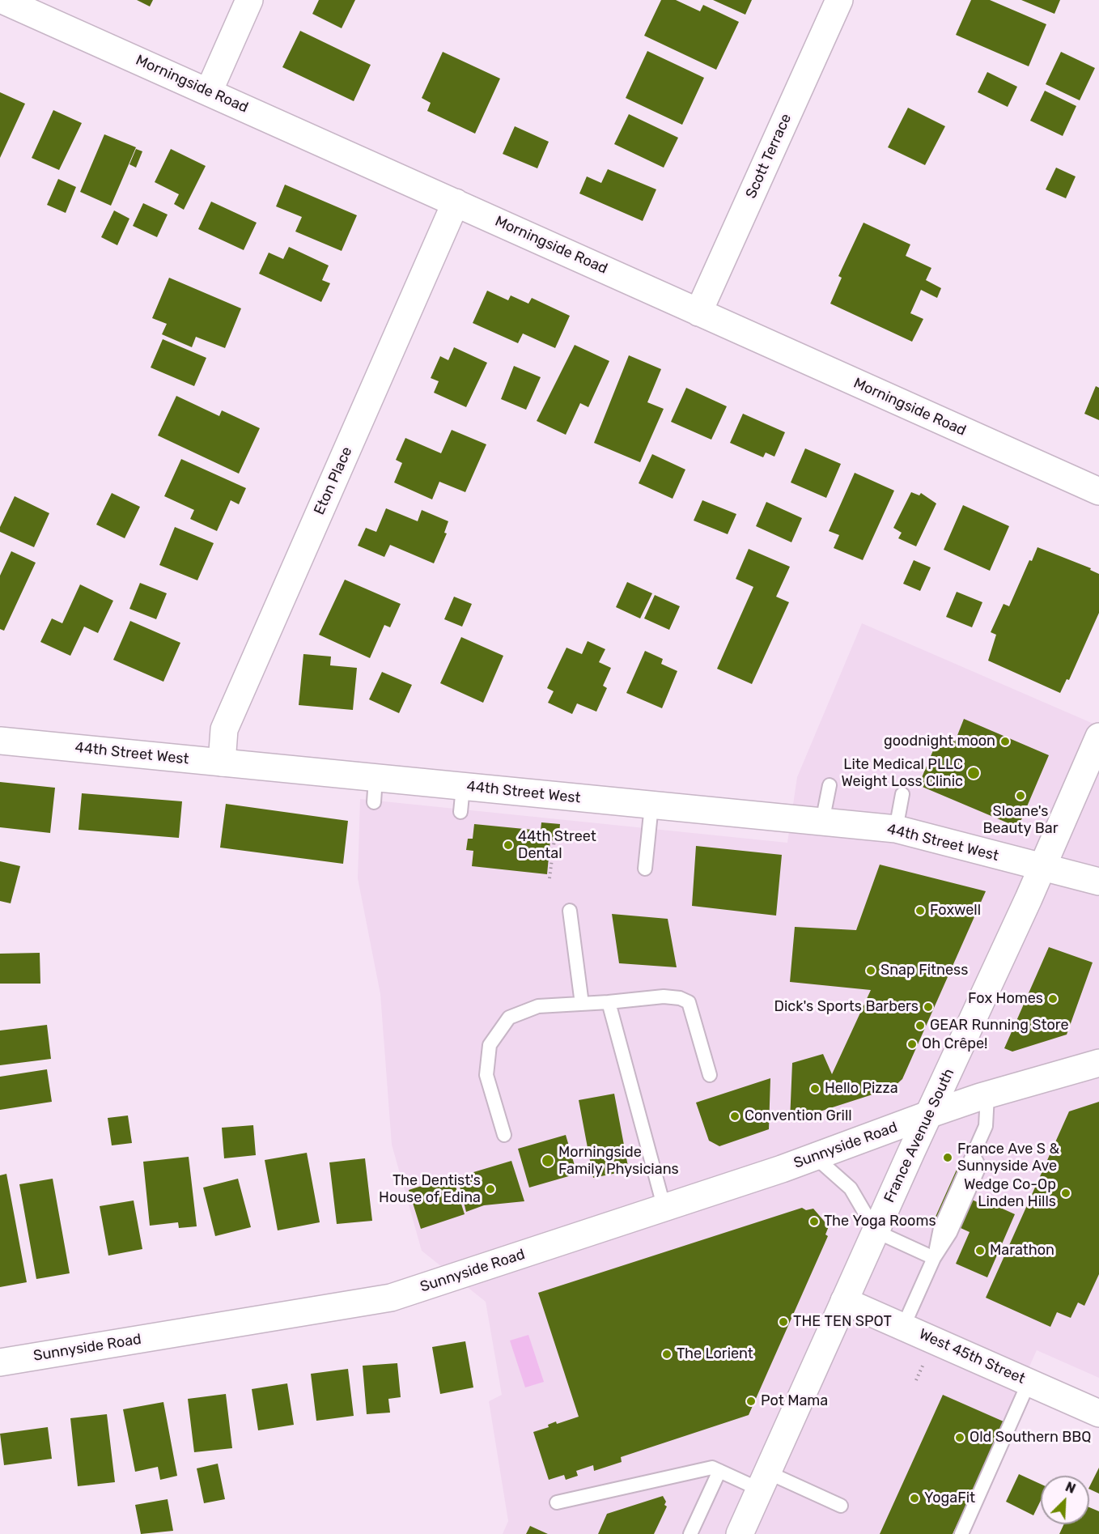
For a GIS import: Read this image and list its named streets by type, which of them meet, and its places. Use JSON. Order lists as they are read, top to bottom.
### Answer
{
  "streets": {
    "street": [
      "Morningside Road",
      "Scott Terrace",
      "Eton Place",
      "44th Street West",
      "France Avenue South",
      "Sunnyside Road",
      "West 45th Street"
    ]
  },
  "crossings": [
    ["Morningside Road", "Scott Terrace"],
    ["Morningside Road", "Eton Place"],
    ["Eton Place", "44th Street West"],
    ["44th Street West", "France Avenue South"],
    ["France Avenue South", "Sunnyside Road"],
    ["France Avenue South", "West 45th Street"]
  ],
  "places": [
    "goodnight moon",
    "Lite Medical PLLC Weight Loss Clinic",
    "Sloane's Beauty Bar",
    "44th Street Dental",
    "Foxwell",
    "Snap Fitness",
    "Fox Homes",
    "Dick's Sports Barbers",
    "GEAR Running Store",
    "Oh Crêpe!",
    "Hello Pizza",
    "Convention Grill",
    "France Ave S & Sunnyside Ave",
    "Morningside Family Physicians",
    "The Dentist's House of Edina",
    "Wedge Co-Op Linden Hills",
    "The Yoga Rooms",
    "Marathon",
    "THE TEN SPOT",
    "The Lorient",
    "Pot Mama",
    "Old Southern BBQ",
    "YogaFit"
  ],
  "north": "top right"
}
